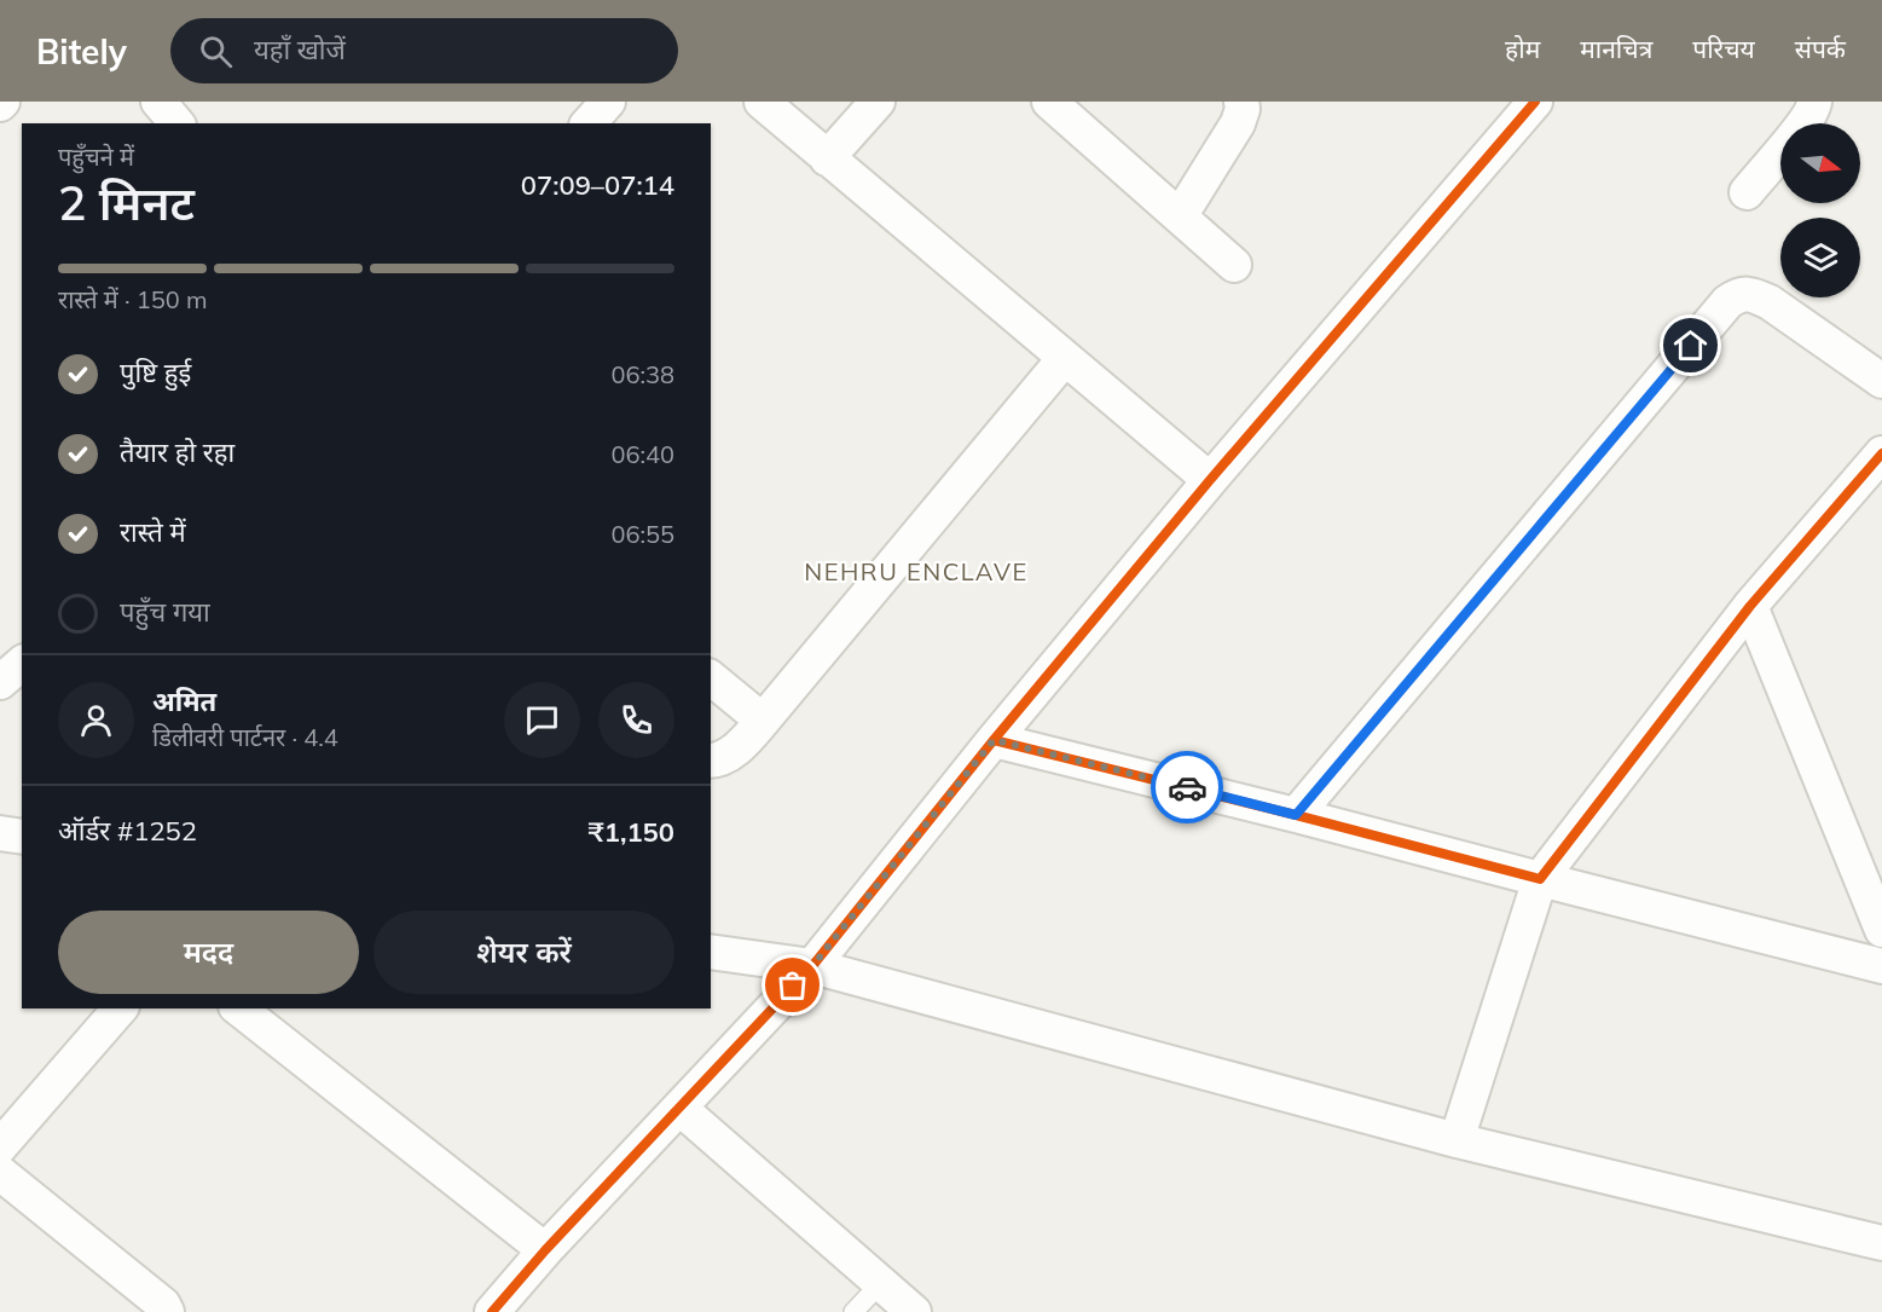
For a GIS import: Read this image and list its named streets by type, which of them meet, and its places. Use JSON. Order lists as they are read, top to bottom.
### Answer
{
  "districts": ["NEHRU ENCLAVE"],
  "north": "right",
  "page": {
    "header": "Bitely",
    "search": "यहाँ खोजें",
    "nav": [
      "होम",
      "मानचित्र",
      "परिचय",
      "संपर्क"
    ],
    "heading": ["2 मिनट", "पहुँचने में", "07:09–07:14"],
    "panel": [
      "अमित",
      "डिलीवरी पार्टनर · 4.4",
      "ऑर्डर #1252",
      "₹1,150"
    ],
    "bar": "रास्ते में · 150 m",
    "list": [
      ["पुष्टि हुई", "06:38"],
      ["तैयार हो रहा", "06:40"],
      ["रास्ते में", "06:55"],
      "पहुँच गया"
    ],
    "buttons": ["मदद", "शेयर करें"]
  }
}
